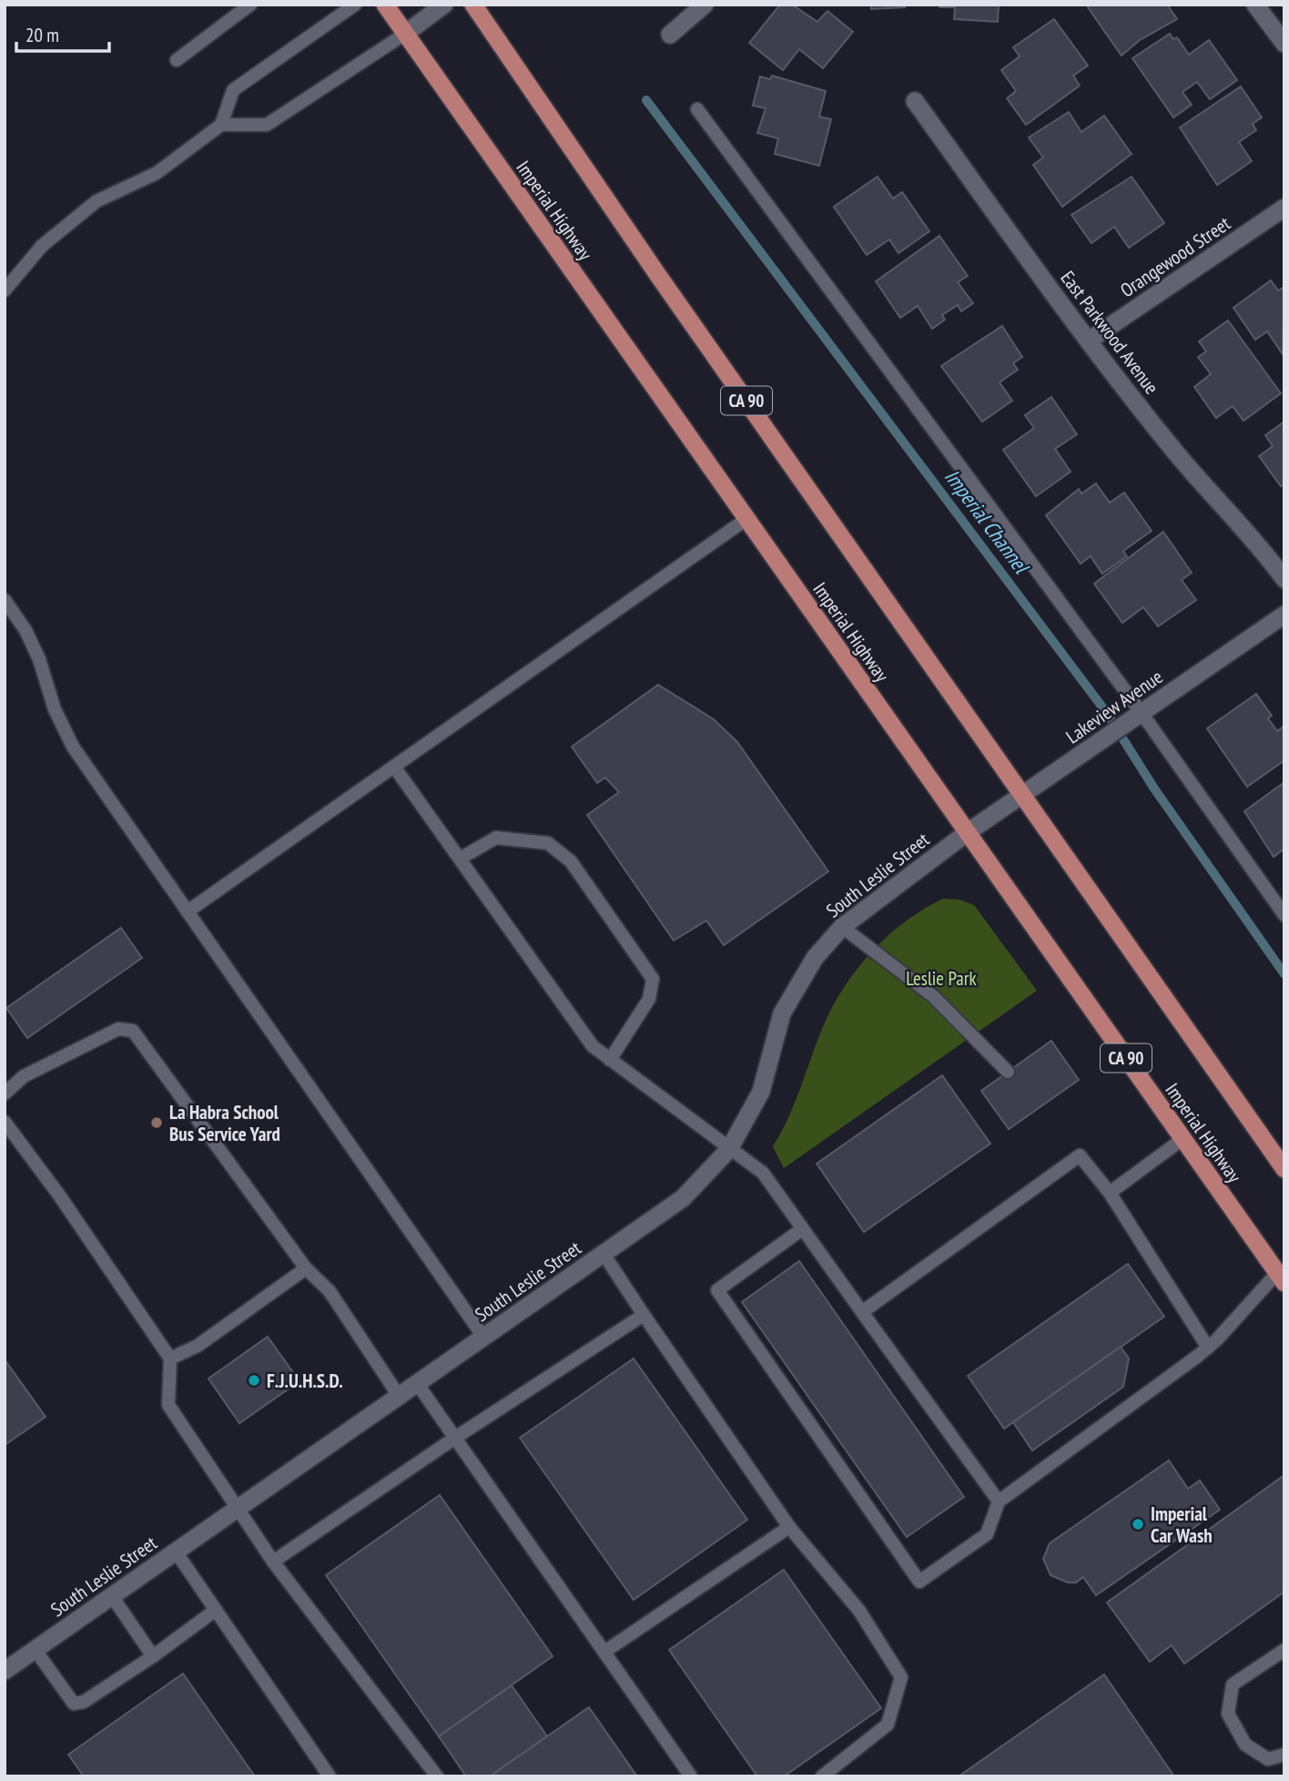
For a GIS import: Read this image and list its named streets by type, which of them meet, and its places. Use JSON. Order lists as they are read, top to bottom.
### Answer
{
  "streets": {
    "main road": ["Imperial Highway", "CA 90"],
    "street": [
      "Orangewood Street",
      "East Parkwood Avenue",
      "Lakeview Avenue",
      "South Leslie Street"
    ]
  },
  "crossings": [
    ["Imperial Highway", "Lakeview Avenue"],
    ["Imperial Highway", "South Leslie Street"],
    ["Orangewood Street", "East Parkwood Avenue"],
    ["CA 90", "Lakeview Avenue"],
    ["Lakeview Avenue", "South Leslie Street"]
  ],
  "water": ["Imperial Channel"],
  "parks": ["Leslie Park"],
  "places": ["La Habra School Bus Service Yard", "F.J.U.H.S.D.", "Imperial Car Wash"],
  "scale_bar": "20 m"
}
